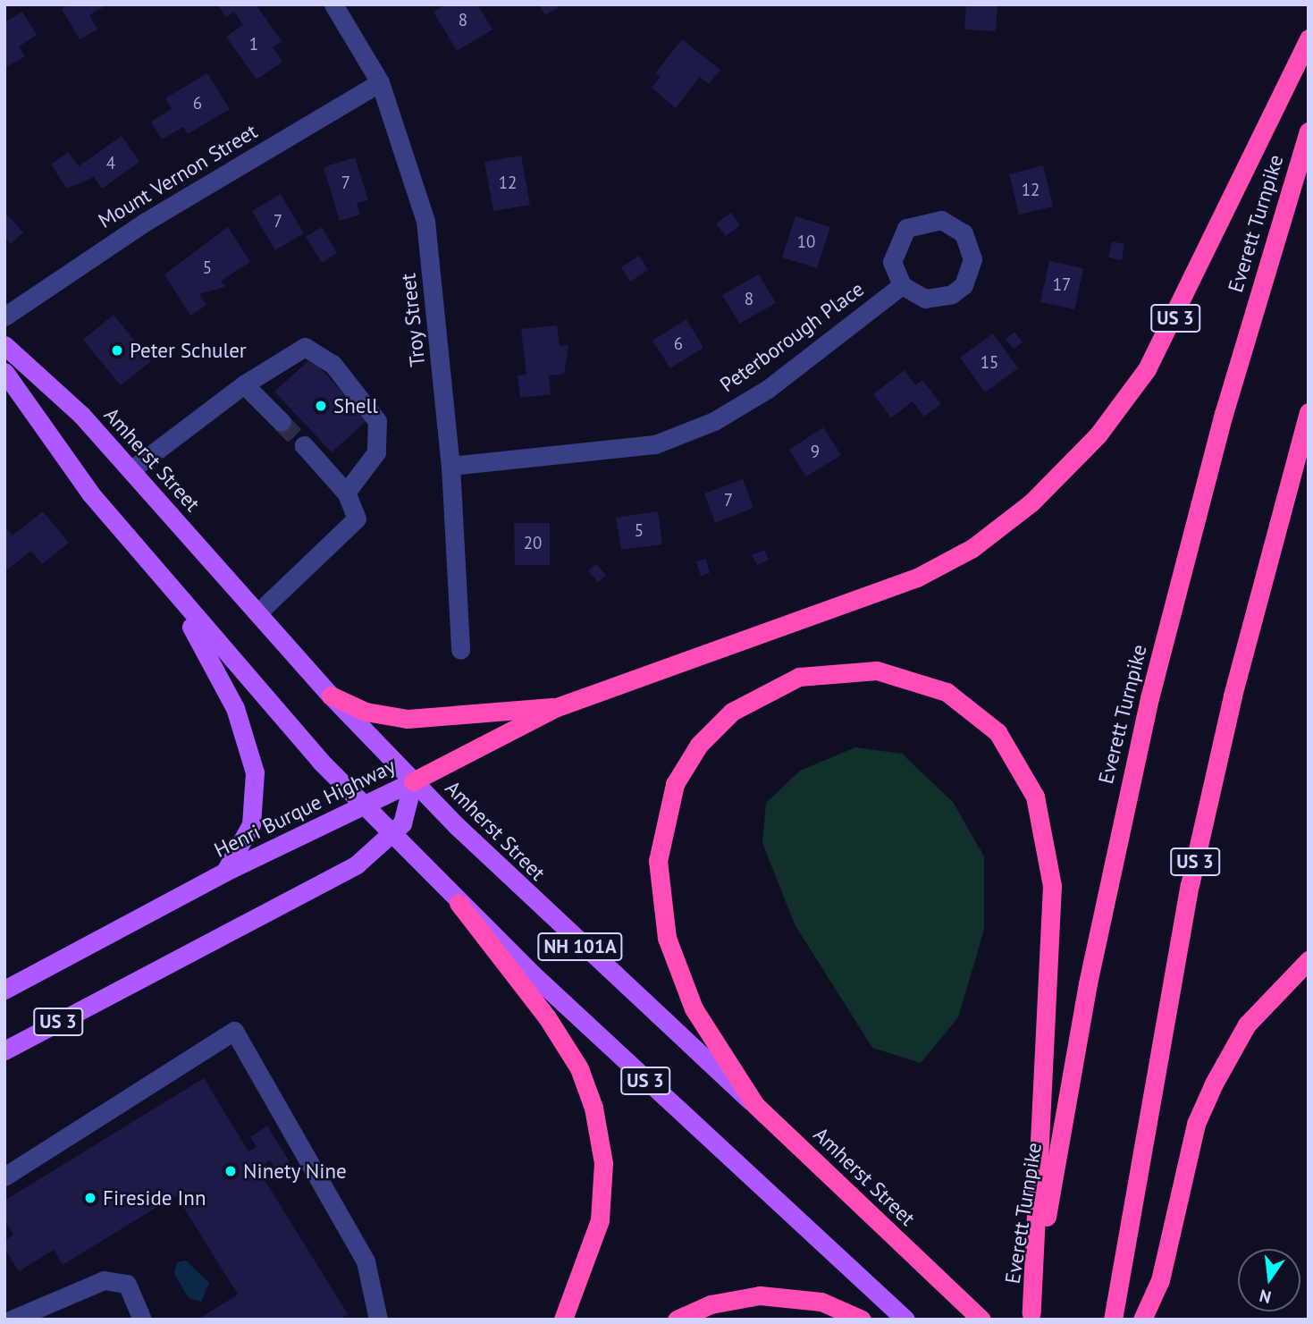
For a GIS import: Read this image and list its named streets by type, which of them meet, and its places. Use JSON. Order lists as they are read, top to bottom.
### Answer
{
  "streets": {
    "highway": [
      "Everett Turnpike",
      "US 3",
      "Amherst Street",
      "NH 101A"
    ],
    "main road": ["Henri Burque Highway"],
    "street": ["Mount Vernon Street", "Troy Street", "Peterborough Place"]
  },
  "crossings": [
    ["Mount Vernon Street", "Troy Street"],
    ["US 3", "Amherst Street"],
    ["US 3", "Henri Burque Highway"],
    ["Troy Street", "Peterborough Place"],
    ["Amherst Street", "Henri Burque Highway"]
  ],
  "places": [
    "Peter Schuler",
    "Shell",
    "Ninety Nine",
    "Fireside Inn"
  ],
  "house_numbers": [
    "8",
    "1",
    "6",
    "4",
    "7",
    "12",
    "12",
    "7",
    "10",
    "5",
    "17",
    "8",
    "6",
    "15",
    "9",
    "7",
    "5",
    "20"
  ],
  "north": "bottom"
}
